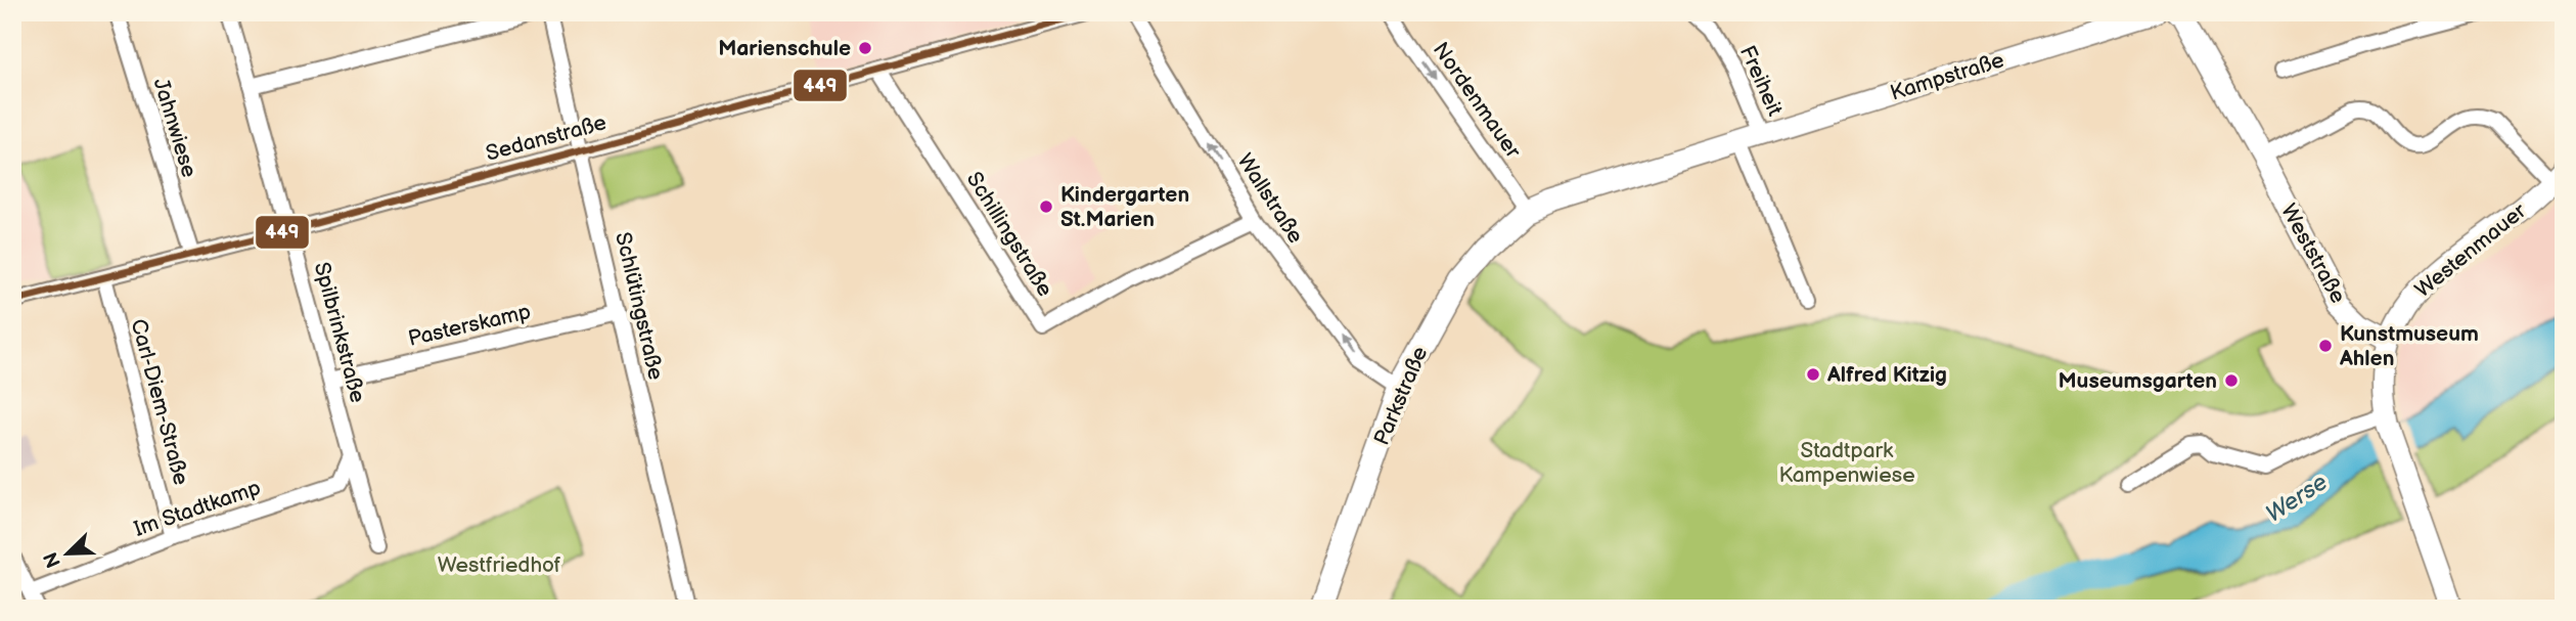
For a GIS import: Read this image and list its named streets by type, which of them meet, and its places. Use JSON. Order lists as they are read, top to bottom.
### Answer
{
  "streets": {
    "street": [
      "Kampstraße",
      "Freiheit",
      "Nordenmauer",
      "Jahnwiese",
      "Sedanstraße",
      "Wallstraße",
      "Schillingstraße",
      "Westenmauer",
      "Weststraße",
      "Schlütingstraße",
      "Pasterskamp",
      "Spilbrinkstraße",
      "Parkstraße",
      "Carl-Diem-Straße",
      "Im Stadtkamp"
    ]
  },
  "crossings": [
    ["Kampstraße", "Freiheit"],
    ["Kampstraße", "Nordenmauer"],
    ["Kampstraße", "Parkstraße"],
    ["Nordenmauer", "Parkstraße"],
    ["Jahnwiese", "Sedanstraße"],
    ["Sedanstraße", "Schillingstraße"],
    ["Sedanstraße", "Schlütingstraße"],
    ["Sedanstraße", "Spilbrinkstraße"],
    ["Sedanstraße", "Carl-Diem-Straße"],
    ["Wallstraße", "Schillingstraße"],
    ["Wallstraße", "Parkstraße"],
    ["Westenmauer", "Weststraße"],
    ["Schlütingstraße", "Pasterskamp"],
    ["Pasterskamp", "Spilbrinkstraße"],
    ["Spilbrinkstraße", "Im Stadtkamp"],
    ["Carl-Diem-Straße", "Im Stadtkamp"]
  ],
  "one_way": ["Nordenmauer", "Wallstraße"],
  "water": ["Werse"],
  "parks": ["Stadtpark Kampenwiese", "Westfriedhof"],
  "places": [
    "Marienschule",
    "Kindergarten St.Marien",
    "Kunstmuseum Ahlen",
    "Alfred Kitzig",
    "Museumsgarten"
  ],
  "lines": ["transit line 449"],
  "north": "bottom left"
}
